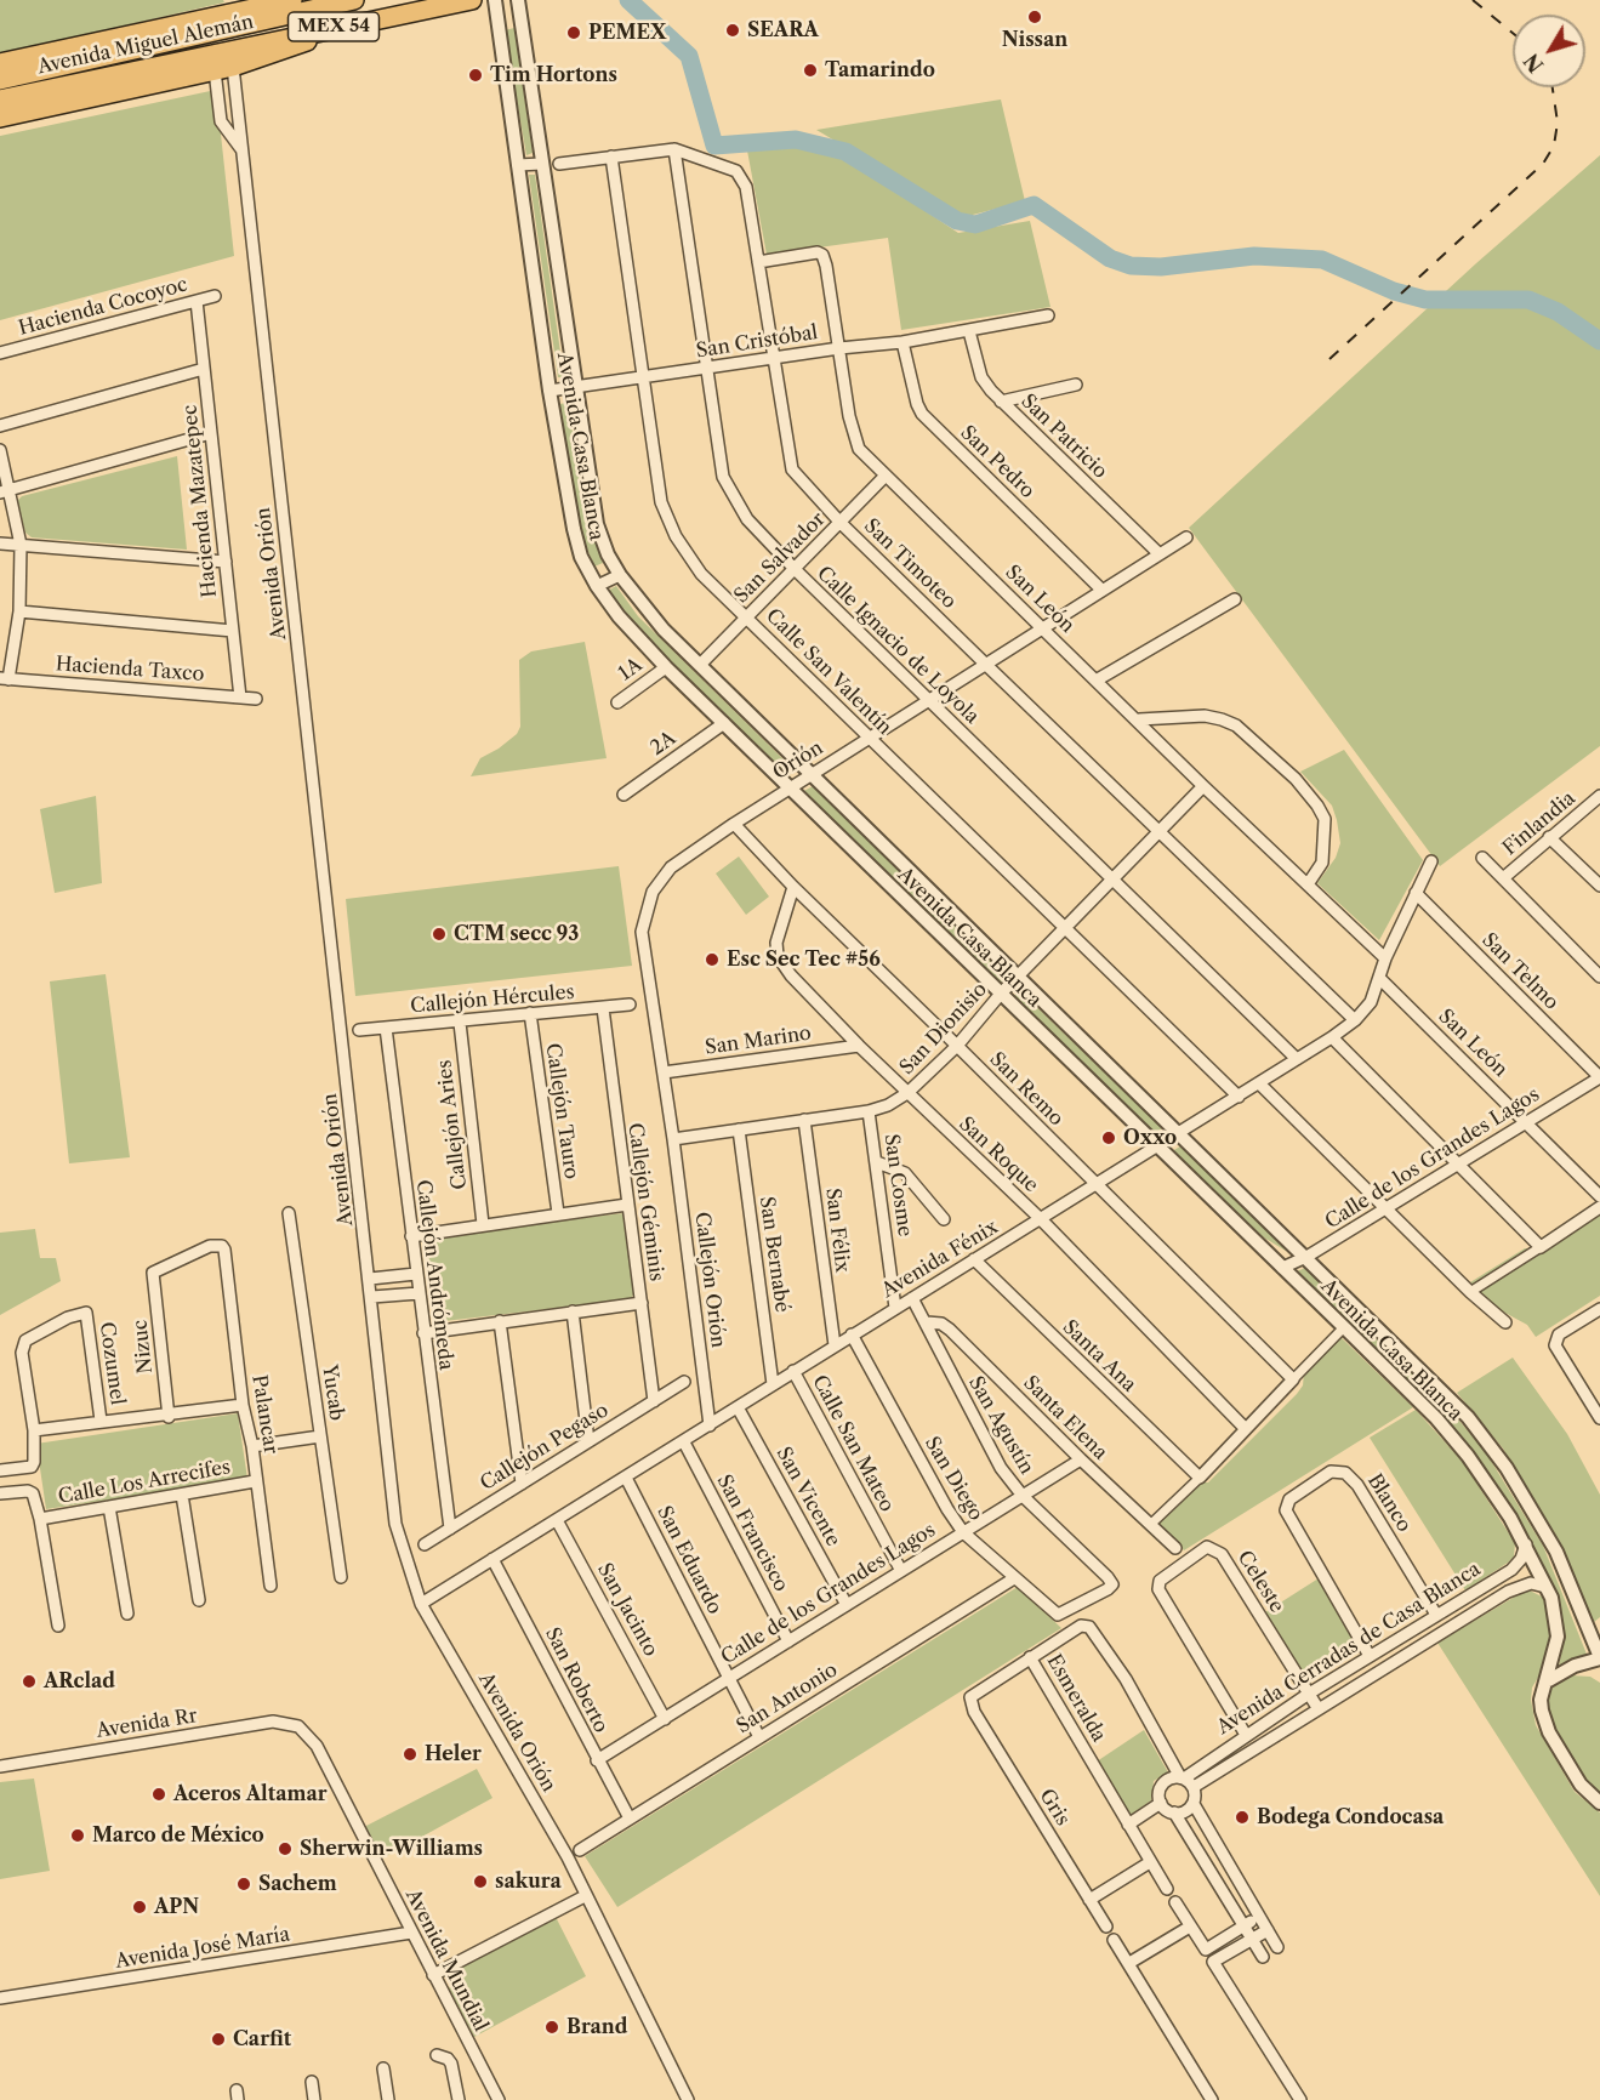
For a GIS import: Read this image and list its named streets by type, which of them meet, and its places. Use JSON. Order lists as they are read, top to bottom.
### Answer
{
  "streets": {
    "highway": ["MEX 54", "Avenida Miguel Alemán"],
    "street": [
      "Hacienda Cocoyoc",
      "San Cristóbal",
      "San Patricio",
      "Avenida Casa Blanca",
      "San Pedro",
      "Hacienda Mazatepec",
      "San Salvador",
      "San Timoteo",
      "Avenida Orión",
      "San León",
      "Calle Ignacio de Loyola",
      "Hacienda Taxco",
      "1A",
      "Calle San Valentín",
      "2A",
      "Orión",
      "Finlandia",
      "San Telmo",
      "Callejón Hércules",
      "San Dionisio",
      "San Marino",
      "San Remo",
      "Callejón Tauro",
      "Callejón Aries",
      "San Roque",
      "Calle de los Grandes Lagos",
      "San Cosme",
      "Callejón Géminis",
      "San Félix",
      "San Bernabé",
      "Avenida Fénix",
      "Callejón Andrómeda",
      "Callejón Orión",
      "Nizuc",
      "Santa Ana",
      "Cozumel",
      "Yucab",
      "Palancar",
      "Santa Elena",
      "San Agustín",
      "Calle San Mateo",
      "Callejón Pegaso",
      "San Diego",
      "Calle Los Arrecifes",
      "San Vicente",
      "Blanco",
      "San Francisco",
      "San Eduardo",
      "Celeste",
      "San Jacinto",
      "Avenida Cerradas de Casa Blanca",
      "San Roberto",
      "San Antonio",
      "Esmeralda",
      "Avenida Rr",
      "Gris",
      "Avenida José María",
      "Avenida Mundial"
    ]
  },
  "crossings": [
    ["Hacienda Cocoyoc", "Hacienda Mazatepec"],
    ["San Cristóbal", "San Patricio"],
    ["San Cristóbal", "Avenida Casa Blanca"],
    ["San Cristóbal", "San Pedro"],
    ["San Cristóbal", "San Timoteo"],
    ["San Cristóbal", "San León"],
    ["San Cristóbal", "Calle Ignacio de Loyola"],
    ["San Cristóbal", "Calle San Valentín"],
    ["San Patricio", "Orión"],
    ["Avenida Casa Blanca", "San Salvador"],
    ["Avenida Casa Blanca", "1A"],
    ["Avenida Casa Blanca", "2A"],
    ["Avenida Casa Blanca", "Orión"],
    ["Avenida Casa Blanca", "San Dionisio"],
    ["Avenida Casa Blanca", "Calle de los Grandes Lagos"],
    ["Avenida Casa Blanca", "Avenida Fénix"],
    ["Avenida Casa Blanca", "Avenida Cerradas de Casa Blanca"],
    ["San Pedro", "Orión"],
    ["Hacienda Mazatepec", "Hacienda Taxco"],
    ["San Salvador", "San Timoteo"],
    ["San Salvador", "San León"],
    ["San Salvador", "Calle Ignacio de Loyola"],
    ["San Salvador", "Calle San Valentín"],
    ["San Timoteo", "San León"],
    ["San Timoteo", "Calle Ignacio de Loyola"],
    ["San Timoteo", "Calle San Valentín"],
    ["San Timoteo", "Orión"],
    ["San Timoteo", "San Dionisio"],
    ["San Timoteo", "Avenida Fénix"],
    ["Avenida Orión", "Avenida Fénix"],
    ["San León", "Orión"],
    ["San León", "San Dionisio"],
    ["San León", "Calle de los Grandes Lagos"],
    ["San León", "Avenida Fénix"],
    ["Calle Ignacio de Loyola", "Orión"],
    ["Calle Ignacio de Loyola", "San Dionisio"],
    ["Calle Ignacio de Loyola", "Avenida Fénix"],
    ["Calle San Valentín", "Orión"],
    ["Calle San Valentín", "San Dionisio"],
    ["Calle San Valentín", "Avenida Fénix"],
    ["Orión", "San Dionisio"],
    ["Orión", "San Marino"],
    ["Orión", "San Remo"],
    ["Orión", "Callejón Orión"],
    ["San Telmo", "Calle de los Grandes Lagos"],
    ["San Telmo", "Avenida Fénix"],
    ["Callejón Hércules", "Callejón Tauro"],
    ["Callejón Hércules", "Callejón Aries"],
    ["Callejón Hércules", "Callejón Géminis"],
    ["Callejón Hércules", "Callejón Andrómeda"],
    ["San Dionisio", "San Remo"],
    ["San Dionisio", "San Roque"],
    ["San Dionisio", "San Cosme"],
    ["San Dionisio", "San Félix"],
    ["San Dionisio", "San Bernabé"],
    ["San Dionisio", "Callejón Orión"],
    ["San Marino", "San Roque"],
    ["San Remo", "San Roque"],
    ["San Remo", "Avenida Fénix"],
    ["San Roque", "Avenida Fénix"],
    ["Calle de los Grandes Lagos", "Santa Elena"],
    ["Calle de los Grandes Lagos", "San Agustín"],
    ["Calle de los Grandes Lagos", "Calle San Mateo"],
    ["Calle de los Grandes Lagos", "San Diego"],
    ["Calle de los Grandes Lagos", "San Vicente"],
    ["Calle de los Grandes Lagos", "San Francisco"],
    ["Calle de los Grandes Lagos", "San Eduardo"],
    ["Calle de los Grandes Lagos", "San Jacinto"],
    ["Calle de los Grandes Lagos", "San Roberto"],
    ["San Cosme", "Avenida Fénix"],
    ["Callejón Géminis", "Callejón Pegaso"],
    ["San Félix", "Avenida Fénix"],
    ["San Bernabé", "Avenida Fénix"],
    ["Avenida Fénix", "Callejón Orión"],
    ["Avenida Fénix", "Santa Ana"],
    ["Avenida Fénix", "San Agustín"],
    ["Avenida Fénix", "Calle San Mateo"],
    ["Avenida Fénix", "San Diego"],
    ["Avenida Fénix", "San Vicente"],
    ["Avenida Fénix", "San Francisco"],
    ["Avenida Fénix", "San Eduardo"],
    ["Avenida Fénix", "San Jacinto"],
    ["Avenida Fénix", "San Roberto"],
    ["Callejón Andrómeda", "Callejón Pegaso"],
    ["Nizuc", "Palancar"],
    ["Palancar", "Calle Los Arrecifes"],
    ["Santa Elena", "San Agustín"],
    ["San Agustín", "San Diego"],
    ["San Diego", "San Antonio"],
    ["Blanco", "Avenida Cerradas de Casa Blanca"],
    ["San Eduardo", "San Antonio"],
    ["Celeste", "Avenida Cerradas de Casa Blanca"],
    ["Avenida Cerradas de Casa Blanca", "Esmeralda"],
    ["San Roberto", "San Antonio"],
    ["Esmeralda", "Gris"],
    ["Avenida Rr", "Avenida Mundial"],
    ["Avenida José María", "Avenida Mundial"]
  ],
  "places": [
    "Nissan",
    "SEARA",
    "PEMEX",
    "Tamarindo",
    "Tim Hortons",
    "CTM secc 93",
    "Esc Sec Tec #56",
    "Oxxo",
    "ARclad",
    "Heler",
    "Aceros Altamar",
    "Bodega Condocasa",
    "Marco de México",
    "Sherwin-Williams",
    "sakura",
    "Sachem",
    "APN",
    "Brand",
    "Carfit"
  ],
  "north": "bottom left"
}
